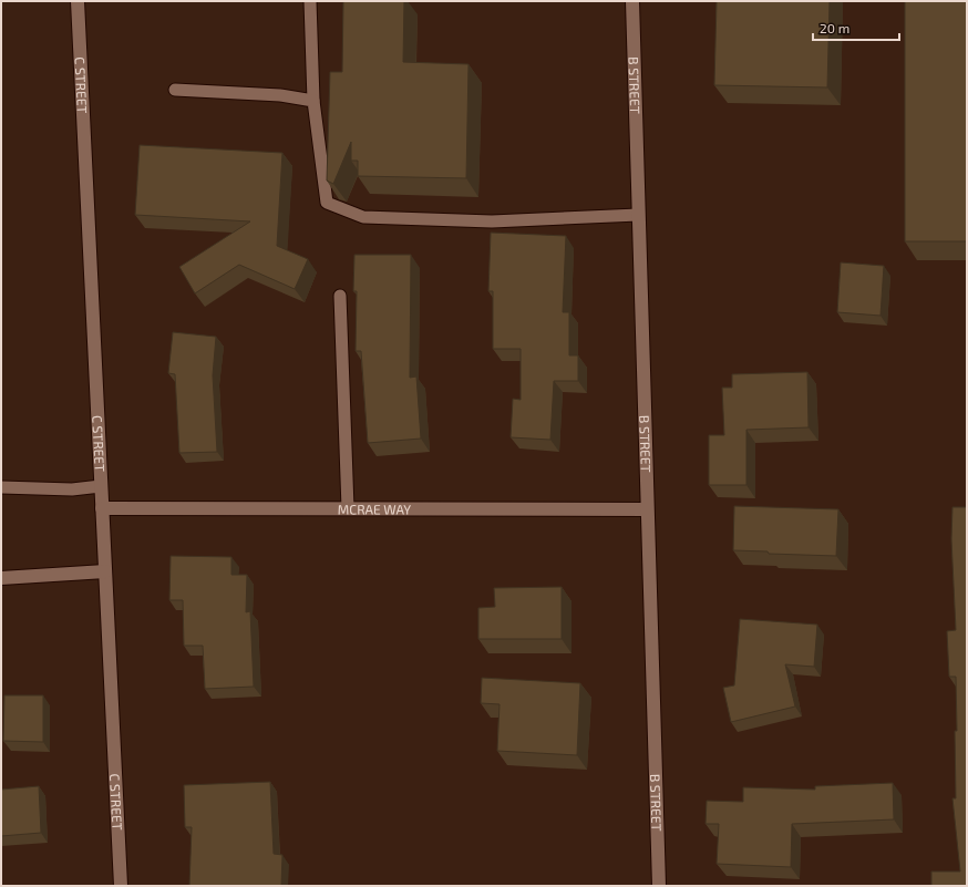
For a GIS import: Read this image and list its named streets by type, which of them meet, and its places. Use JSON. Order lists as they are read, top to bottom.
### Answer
{
  "streets": {
    "street": ["C STREET", "B STREET", "MCRAE WAY"]
  },
  "crossings": [
    ["C STREET", "MCRAE WAY"],
    ["B STREET", "MCRAE WAY"]
  ],
  "scale_bar": "20 m"
}
